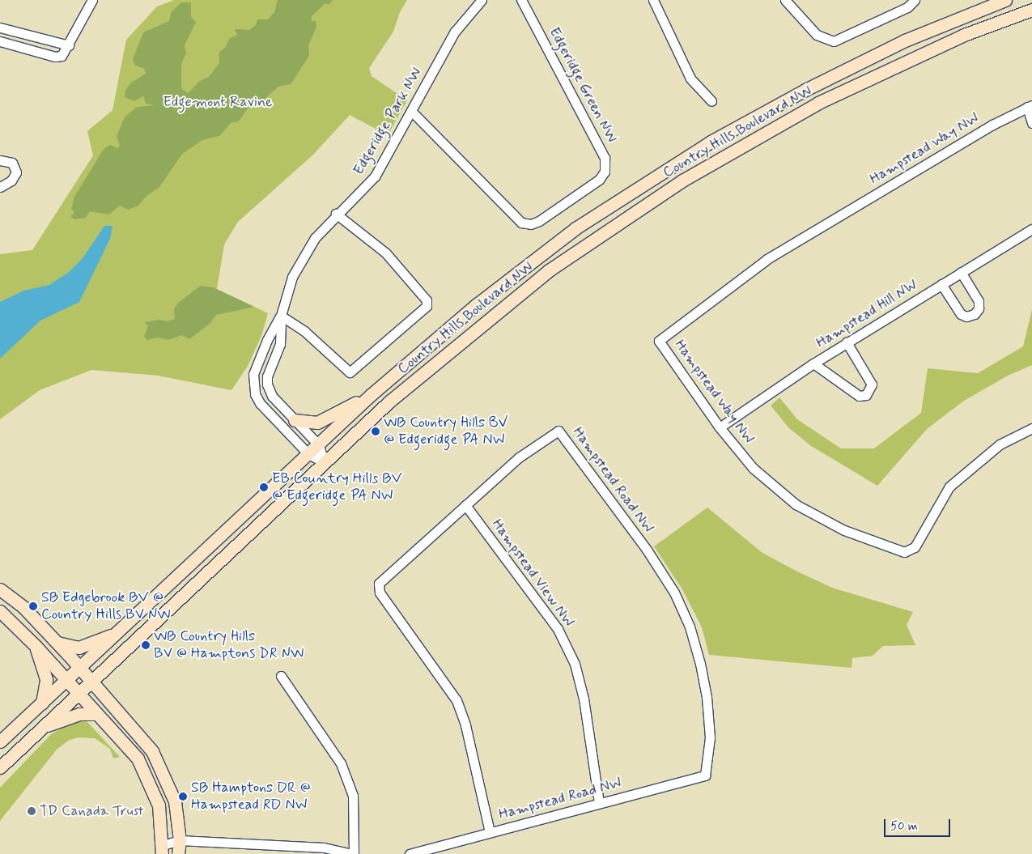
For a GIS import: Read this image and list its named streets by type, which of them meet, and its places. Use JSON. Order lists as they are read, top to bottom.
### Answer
{
  "streets": {
    "main road": ["Country Hills Boulevard NW"],
    "street": [
      "Edgeridge Green NW",
      "Edgeridge Park NW",
      "Hampstead Way NW",
      "Hampstead Hill NW",
      "Hampstead Road NW",
      "Hampstead View NW"
    ]
  },
  "crossings": [
    ["Edgeridge Green NW", "Edgeridge Park NW"],
    ["Edgeridge Park NW", "Country Hills Boulevard NW"],
    ["Hampstead Way NW", "Hampstead Hill NW"],
    ["Hampstead Road NW", "Hampstead View NW"]
  ],
  "parks": ["Edgemont Ravine"],
  "places": [
    "WB Country Hills BV @ Edgeridge PA NW",
    "EB Country Hills BV @ Edgeridge PA NW",
    "SB Edgebrook BV @ Country Hills BV NW",
    "WB Country Hills BV @ Hamptons DR NW",
    "SB Hamptons DR @ Hampstead RD NW",
    "TD Canada Trust"
  ],
  "scale_bar": "50 m"
}
